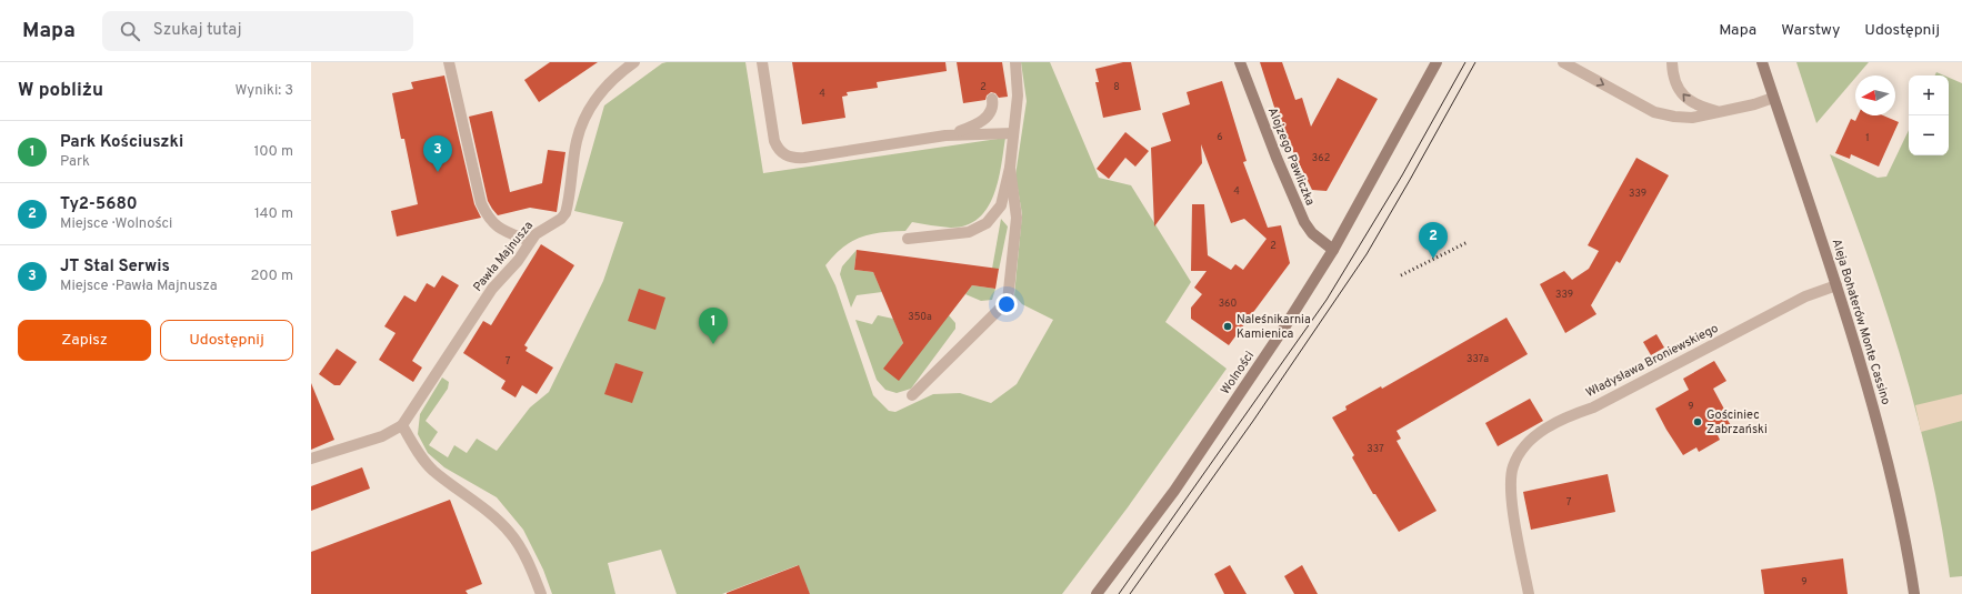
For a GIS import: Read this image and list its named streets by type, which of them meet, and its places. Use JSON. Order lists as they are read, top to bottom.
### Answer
{
  "streets": {
    "street": [
      "Alojzego Pawliczka",
      "Pawła Majnusza",
      "Aleja Bohaterów Monte Cassino",
      "Władysława Broniewskiego",
      "Wolności"
    ]
  },
  "crossings": [
    ["Alojzego Pawliczka", "Wolności"],
    ["Aleja Bohaterów Monte Cassino", "Władysława Broniewskiego"]
  ],
  "places": ["Naleśnikarnia Kamienica", "Gościniec Zabrzański"],
  "house_numbers": [
    "2",
    "8",
    "4",
    "6",
    "1",
    "362",
    "4",
    "339",
    "2",
    "339",
    "360",
    "350a",
    "337a",
    "7",
    "9",
    "337",
    "7",
    "9"
  ],
  "north": "left",
  "page": {
    "header": "Mapa",
    "search": "Szukaj tutaj",
    "nav": ["Mapa", "Warstwy", "Udostępnij"],
    "heading": ["W pobliżu", "Wyniki: 3"],
    "map_buttons": ["+", "−"],
    "list": [
      {
        "mark": "1",
        "name": "Park Kościuszki",
        "note": "Park",
        "value": "100 m"
      },
      {
        "mark": "2",
        "name": "Ty2-5680",
        "note": "Miejsce · Wolności",
        "value": "140 m"
      },
      {
        "mark": "3",
        "name": "JT Stal Serwis",
        "note": "Miejsce · Pawła Majnusza",
        "value": "200 m"
      }
    ],
    "pins": ["3", "2", "1"],
    "buttons": ["Zapisz", "Udostępnij"]
  }
}
